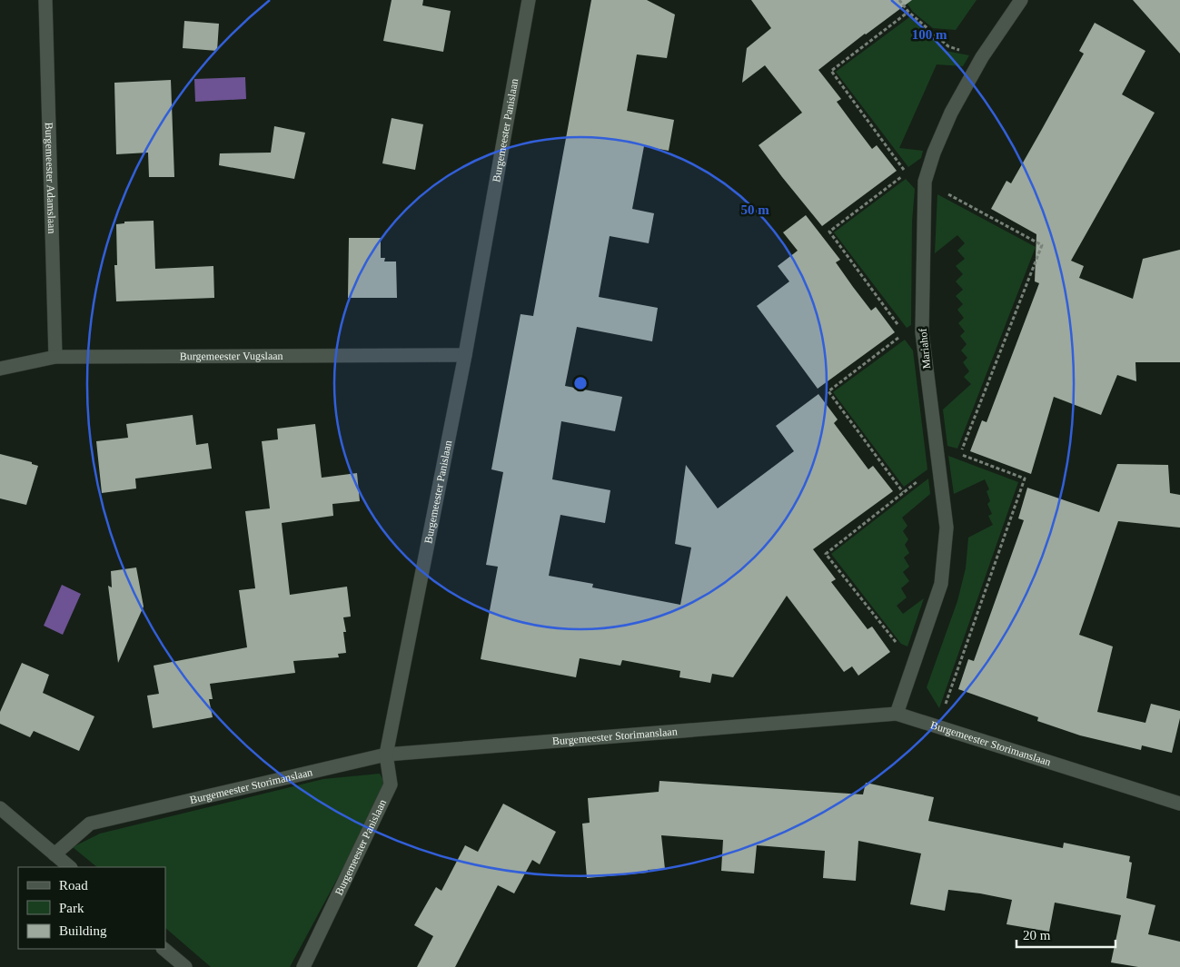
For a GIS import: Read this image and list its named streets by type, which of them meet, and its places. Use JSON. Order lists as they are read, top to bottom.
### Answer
{
  "streets": {
    "street": [
      "Burgemeester Panislaan",
      "Burgemeester Adamslaan",
      "Mariahof",
      "Burgemeester Vugslaan",
      "Burgemeester Storimanslaan"
    ]
  },
  "crossings": [
    ["Burgemeester Panislaan", "Burgemeester Vugslaan"],
    ["Burgemeester Panislaan", "Burgemeester Storimanslaan"],
    ["Burgemeester Adamslaan", "Burgemeester Vugslaan"],
    ["Mariahof", "Burgemeester Storimanslaan"]
  ],
  "legend": ["Road", "Park", "Building"],
  "scale_bar": "20 m",
  "rings": ["100 m", "50 m"]
}
